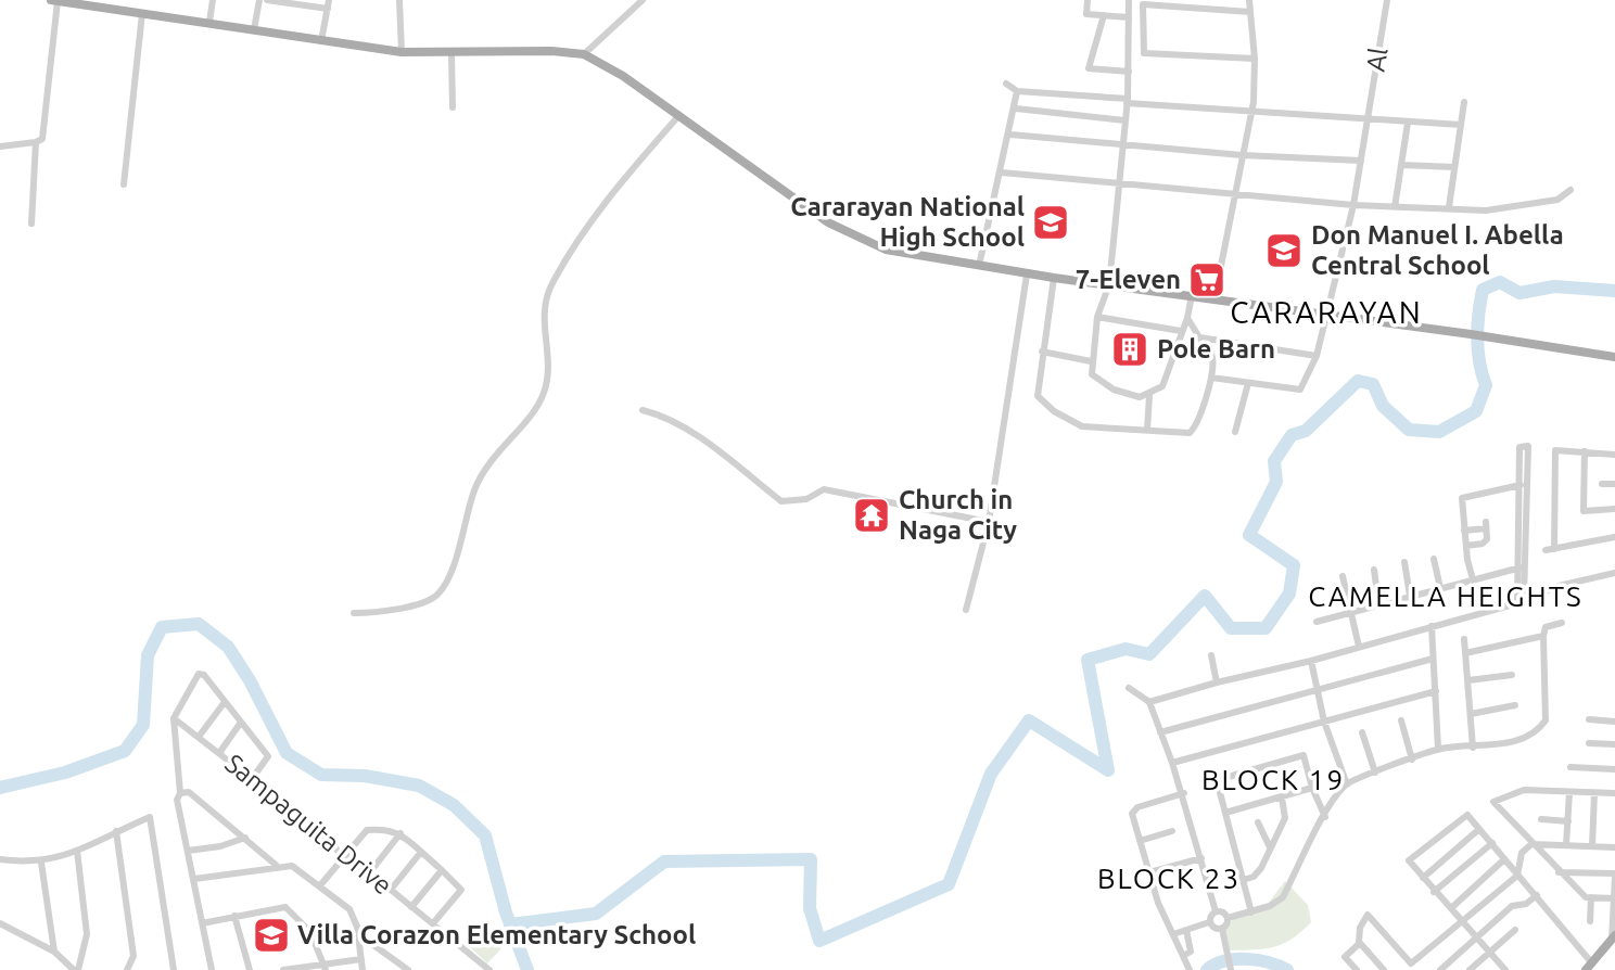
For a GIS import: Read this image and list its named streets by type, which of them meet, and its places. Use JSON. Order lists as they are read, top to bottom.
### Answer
{
  "streets": {
    "street": ["Al", "Sampaguita Drive"]
  },
  "districts": [
    "CARARAYAN",
    "CAMELLA HEIGHTS",
    "BLOCK 19",
    "BLOCK 23"
  ],
  "places": {
    "school or university": ["Cararayan National High School", "Don Manuel I. Abella Central School", "Villa Corazon Elementary School"],
    "supermarket": ["7-Eleven"],
    "building": ["Pole Barn"],
    "temple": ["Church in Naga City"]
  }
}
